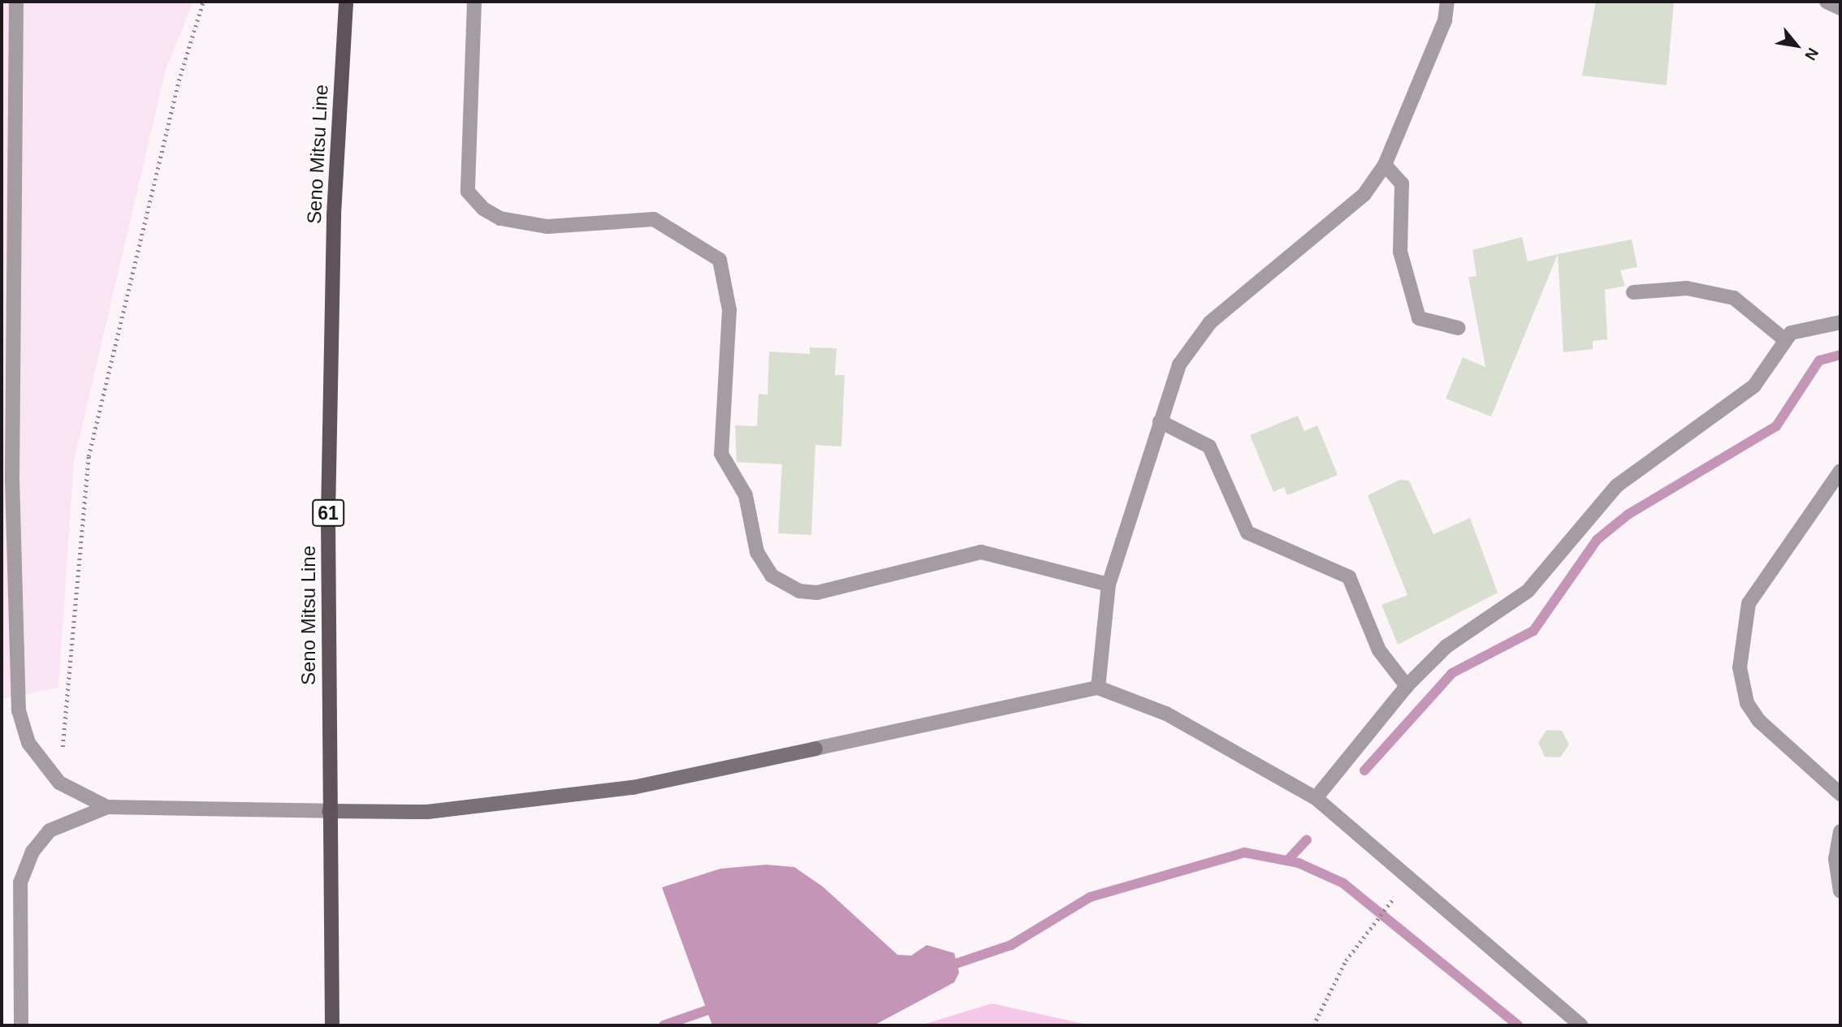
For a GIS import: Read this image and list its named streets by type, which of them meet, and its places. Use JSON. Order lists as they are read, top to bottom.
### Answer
{
  "streets": {
    "main road": ["Seno Mitsu Line", "61"]
  },
  "north": "bottom right"
}
